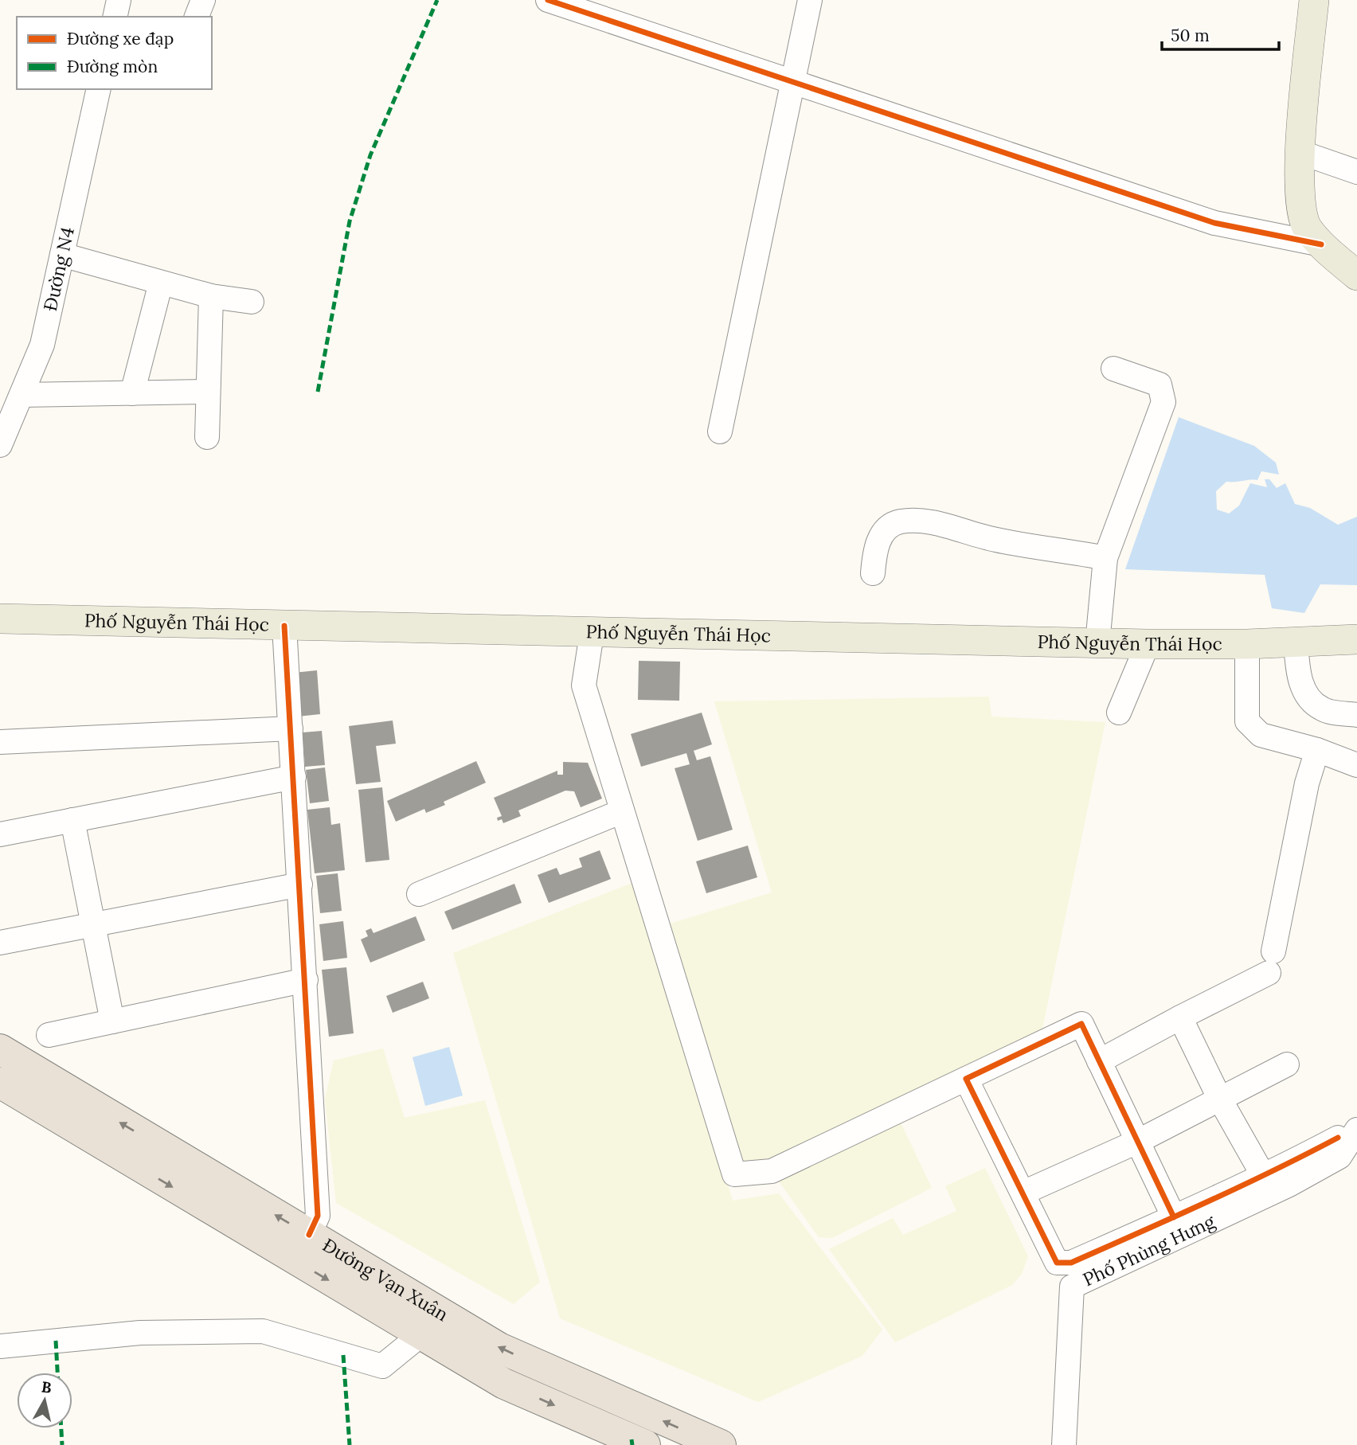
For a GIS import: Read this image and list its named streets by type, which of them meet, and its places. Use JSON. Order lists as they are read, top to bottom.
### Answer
{
  "streets": {
    "highway": ["Đường Vạn Xuân"],
    "main road": ["Phố Nguyễn Thái Học"],
    "street": ["Đường N4", "Phố Phùng Hưng"]
  },
  "legend": ["Đường xe đạp", "Đường mòn"],
  "scale_bar": "50 m",
  "north": "top"
}
